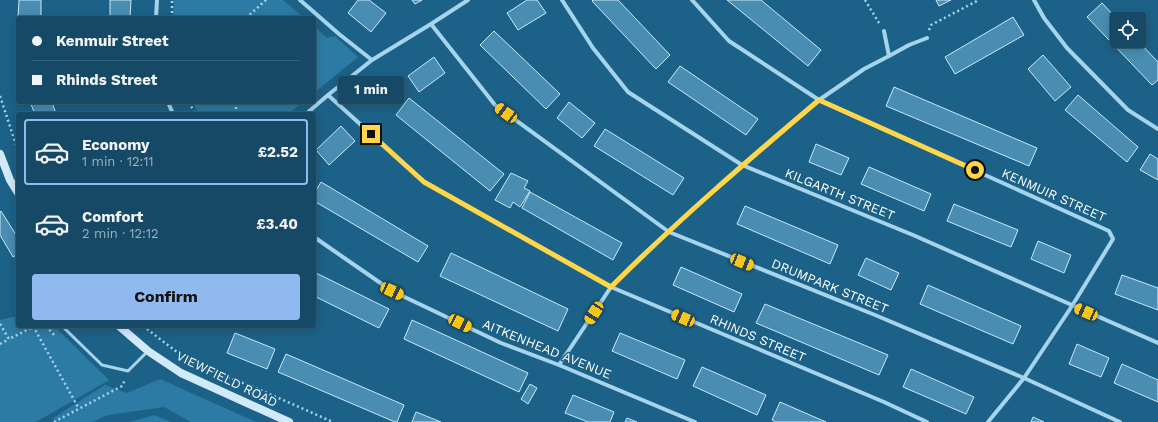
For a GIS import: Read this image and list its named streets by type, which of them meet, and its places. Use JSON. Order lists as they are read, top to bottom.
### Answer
{
  "streets": {
    "street": [
      "KILGARTH STREET",
      "KENMUIR STREET",
      "DRUMPARK STREET",
      "RHINDS STREET",
      "AITKENHEAD AVENUE",
      "VIEWFIELD ROAD"
    ]
  },
  "crossings": [
    ["KILGARTH STREET", "KENMUIR STREET"]
  ],
  "page": {
    "banner": ["Kenmuir Street", "Rhinds Street"],
    "bubble": "1 min",
    "list": [
      {
        "name": "Economy",
        "note": "1 min · 12:11",
        "value": "£2.52"
      },
      {
        "name": "Comfort",
        "note": "2 min · 12:12",
        "value": "£3.40"
      }
    ],
    "buttons": "Confirm"
  }
}
